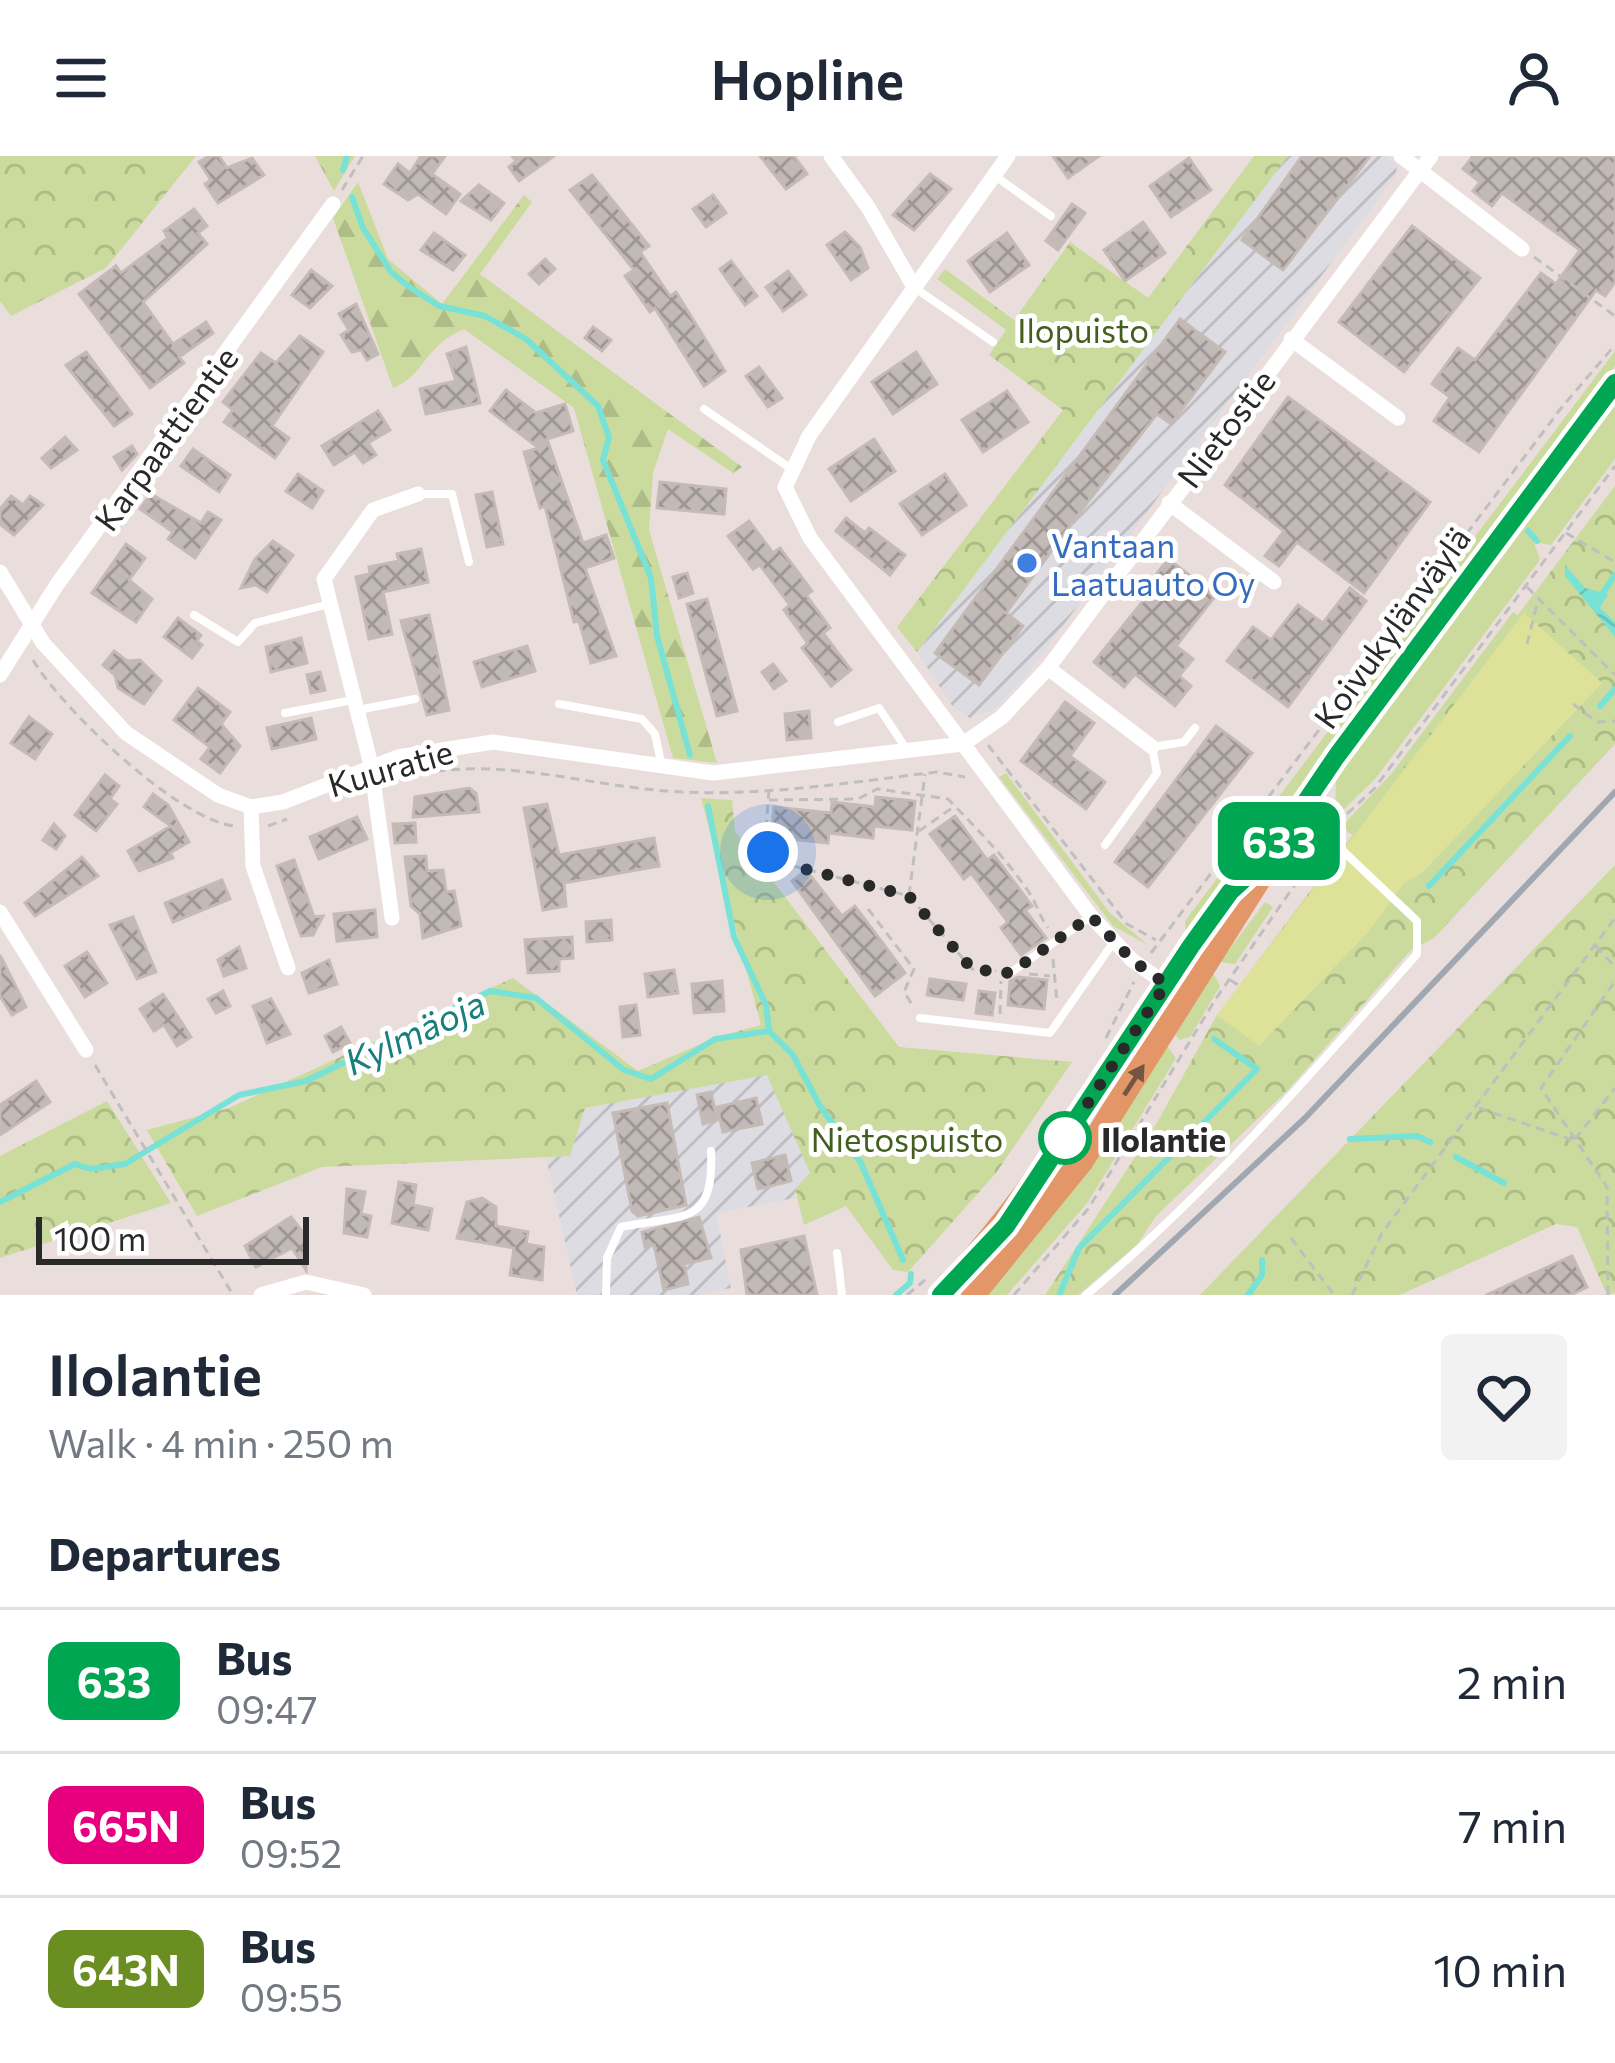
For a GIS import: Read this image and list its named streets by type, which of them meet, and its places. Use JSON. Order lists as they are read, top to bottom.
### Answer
{
  "streets": {
    "main road": ["Koivukylänväylä"],
    "street": ["Nietostie", "Karpaattientie", "Kuuratie"]
  },
  "crossings": [
    ["Nietostie", "Kuuratie"]
  ],
  "water": ["Kylmäoja"],
  "parks": ["Ilopuisto", "Nietospuisto"],
  "places": ["Vantaan Laatuauto Oy", "Ilolantie"],
  "lines": ["bus line 633"],
  "scale_bar": "100 m",
  "page": {
    "header": "Hopline",
    "on_map": "633",
    "scale": "100 m",
    "heading": [
      ["Ilolantie", "Walk · 4 min · 250 m"],
      "Departures"
    ],
    "list": [
      {
        "mark": "633",
        "name": "Bus",
        "note": "09:47",
        "value": "2 min"
      },
      {
        "mark": "665N",
        "name": "Bus",
        "note": "09:52",
        "value": "7 min"
      },
      {
        "mark": "643N",
        "name": "Bus",
        "note": "09:55",
        "value": "10 min"
      }
    ]
  }
}
